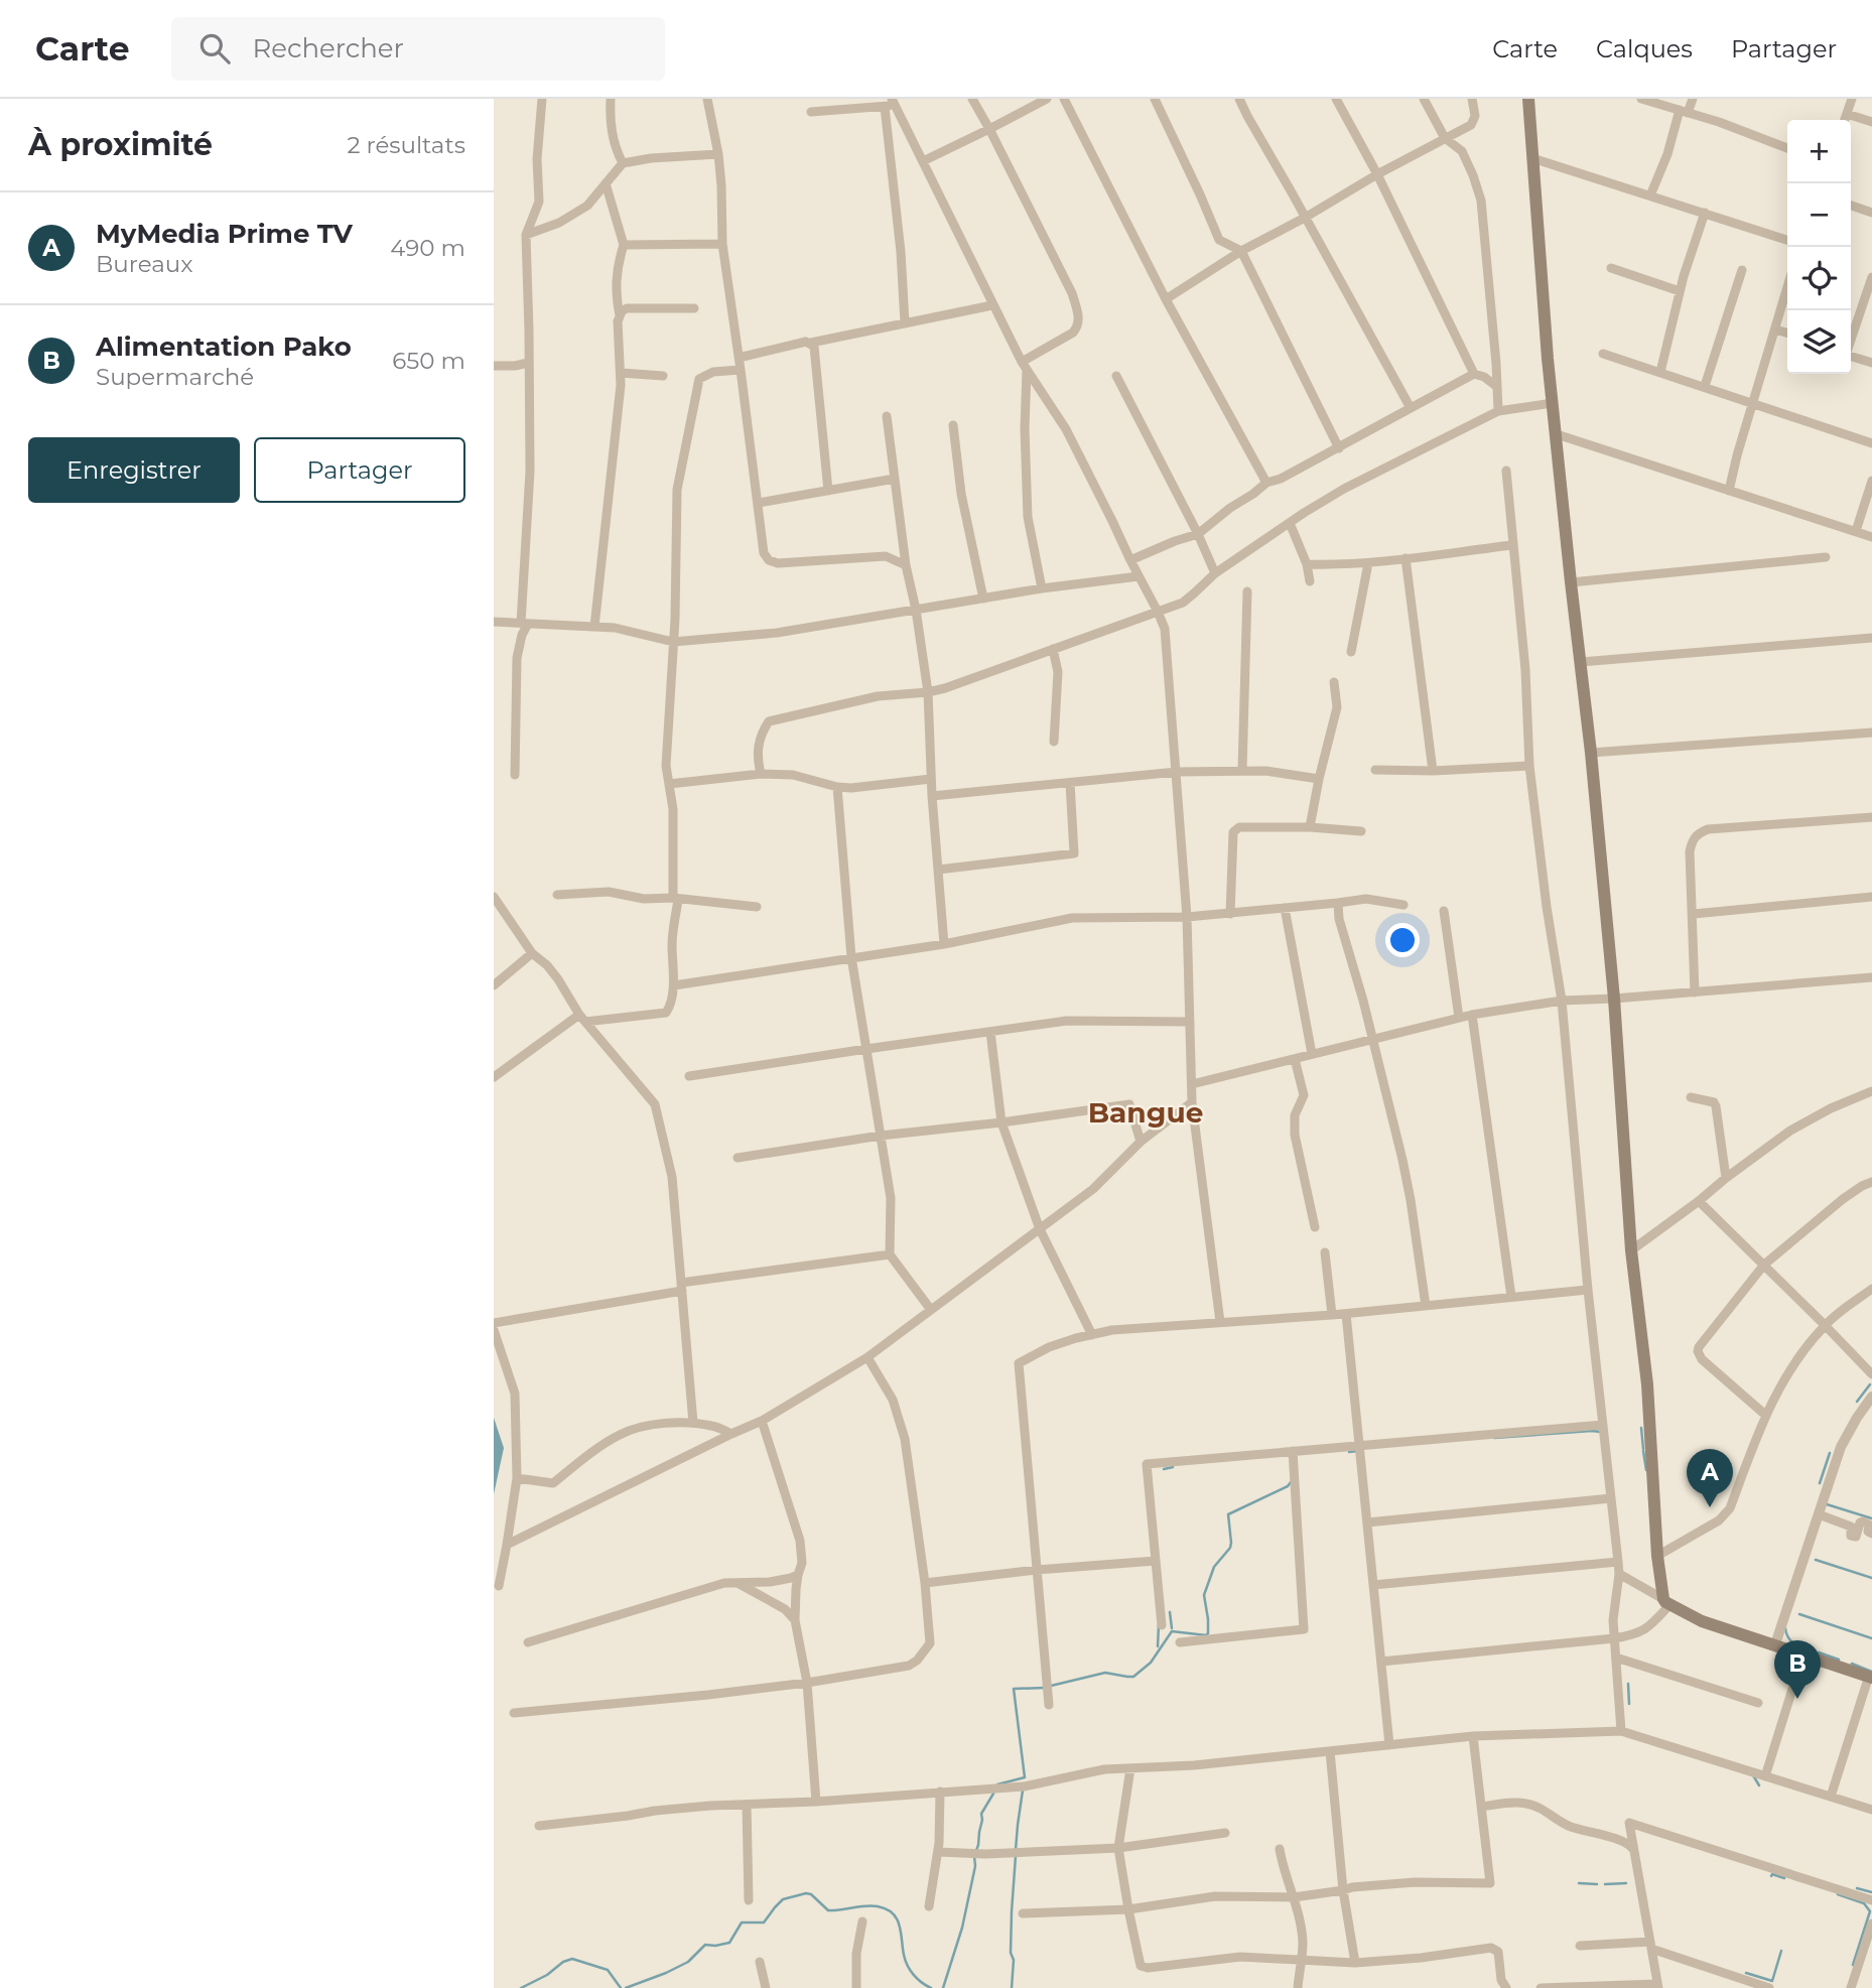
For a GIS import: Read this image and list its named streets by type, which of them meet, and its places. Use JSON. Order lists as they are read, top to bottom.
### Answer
{
  "districts": ["Bangue"],
  "page": {
    "header": "Carte",
    "search": "Rechercher",
    "nav": ["Carte", "Calques", "Partager"],
    "heading": ["À proximité", "2 résultats"],
    "map_buttons": ["+", "−"],
    "list": [
      {
        "mark": "A",
        "name": "MyMedia Prime TV",
        "note": "Bureaux",
        "value": "490 m"
      },
      {
        "mark": "B",
        "name": "Alimentation Pako",
        "note": "Supermarché",
        "value": "650 m"
      }
    ],
    "buttons": ["Enregistrer", "Partager"],
    "pins": ["A", "B"]
  }
}
